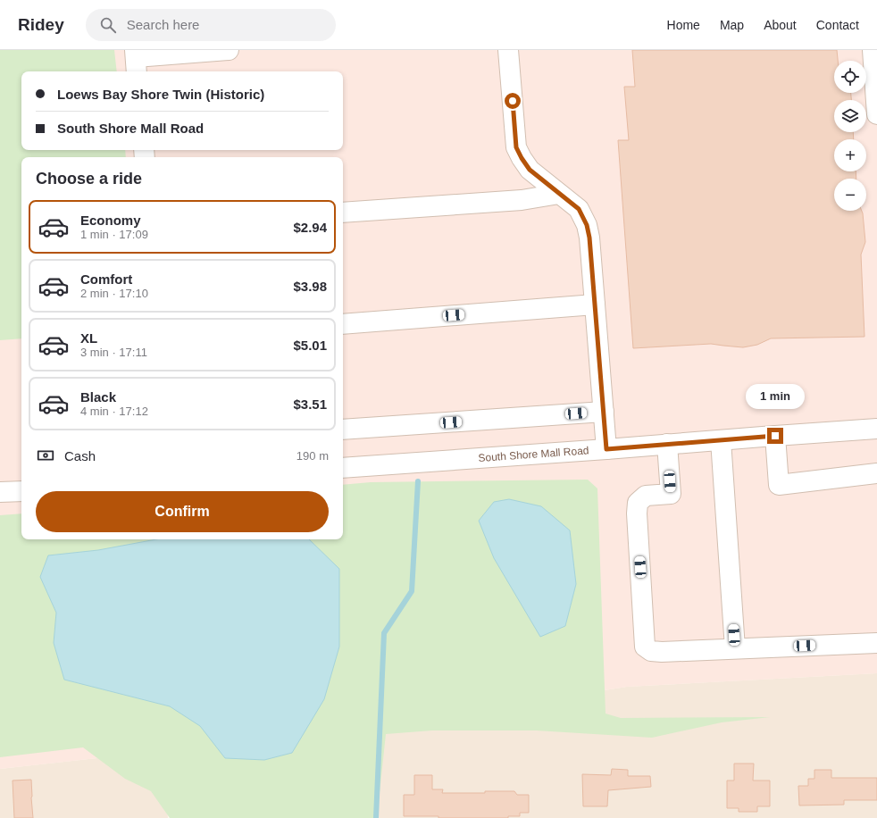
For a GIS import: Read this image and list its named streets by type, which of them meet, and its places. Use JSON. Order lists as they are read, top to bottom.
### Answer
{
  "streets": {
    "street": ["South Shore Mall Road"]
  },
  "page": {
    "header": "Ridey",
    "search": "Search here",
    "nav": [
      "Home",
      "Map",
      "About",
      "Contact"
    ],
    "map_buttons": ["+", "−"],
    "banner": ["Loews Bay Shore Twin (Historic)", "South Shore Mall Road"],
    "heading": "Choose a ride",
    "list": [
      {
        "name": "Economy",
        "note": "1 min · 17:09",
        "value": "$2.94"
      },
      {
        "name": "Comfort",
        "note": "2 min · 17:10",
        "value": "$3.98"
      },
      {
        "name": "XL",
        "note": "3 min · 17:11",
        "value": "$5.01"
      },
      {
        "name": "Black",
        "note": "4 min · 17:12",
        "value": "$3.51"
      }
    ],
    "bubble": "1 min",
    "pay": ["Cash", "190 m"],
    "buttons": "Confirm"
  }
}
